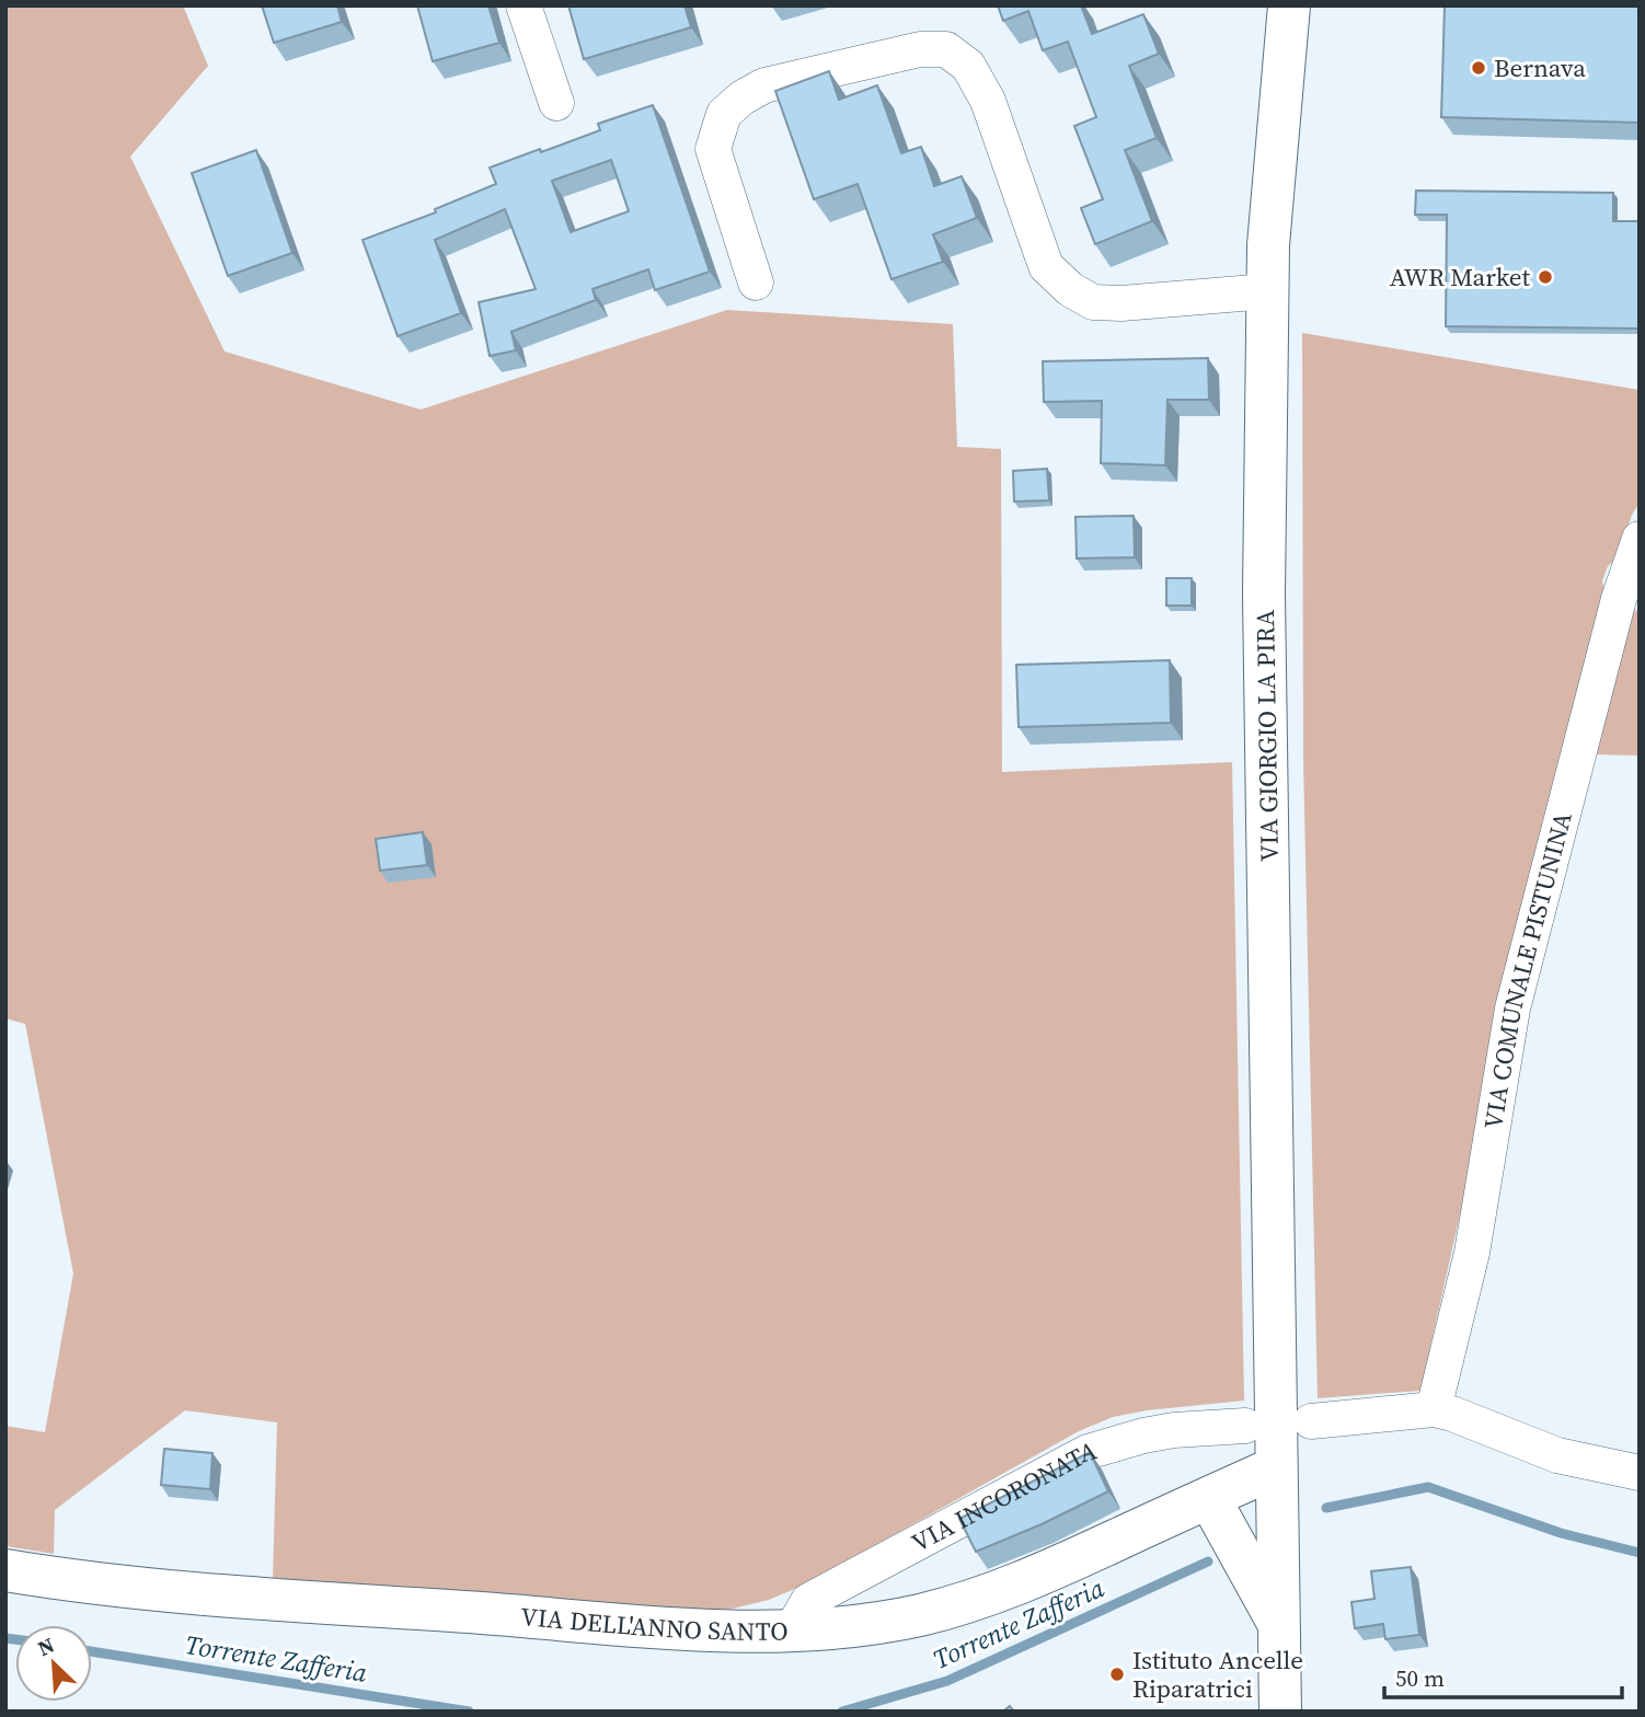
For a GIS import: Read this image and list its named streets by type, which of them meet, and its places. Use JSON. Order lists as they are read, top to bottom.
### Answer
{
  "streets": {
    "main road": ["VIA GIORGIO LA PIRA", "VIA DELL'ANNO SANTO"],
    "street": ["VIA COMUNALE PISTUNINA", "VIA INCORONATA"]
  },
  "crossings": [
    ["VIA GIORGIO LA PIRA", "VIA DELL'ANNO SANTO"],
    ["VIA INCORONATA", "VIA DELL'ANNO SANTO"]
  ],
  "water": ["Torrente Zafferia"],
  "places": ["Bernava", "AWR Market", "Istituto Ancelle Riparatrici"],
  "scale_bar": "50 m",
  "north": "top left"
}
